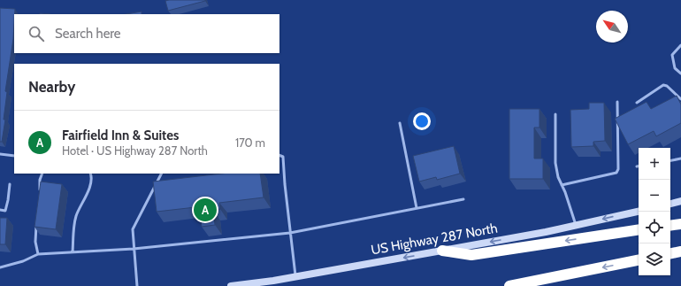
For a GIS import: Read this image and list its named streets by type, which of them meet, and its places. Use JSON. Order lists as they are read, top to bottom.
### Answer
{
  "streets": {
    "main road": ["US Highway 287 North"]
  },
  "one_way": ["US Highway 287 North"],
  "north": "top left",
  "page": {
    "search": "Search here",
    "heading": "Nearby",
    "list": [
      {
        "mark": "A",
        "name": "Fairfield Inn & Suites",
        "note": "Hotel · US Highway 287 North",
        "value": "170 m"
      }
    ],
    "map_buttons": ["+", "−"],
    "pins": "A"
  }
}
